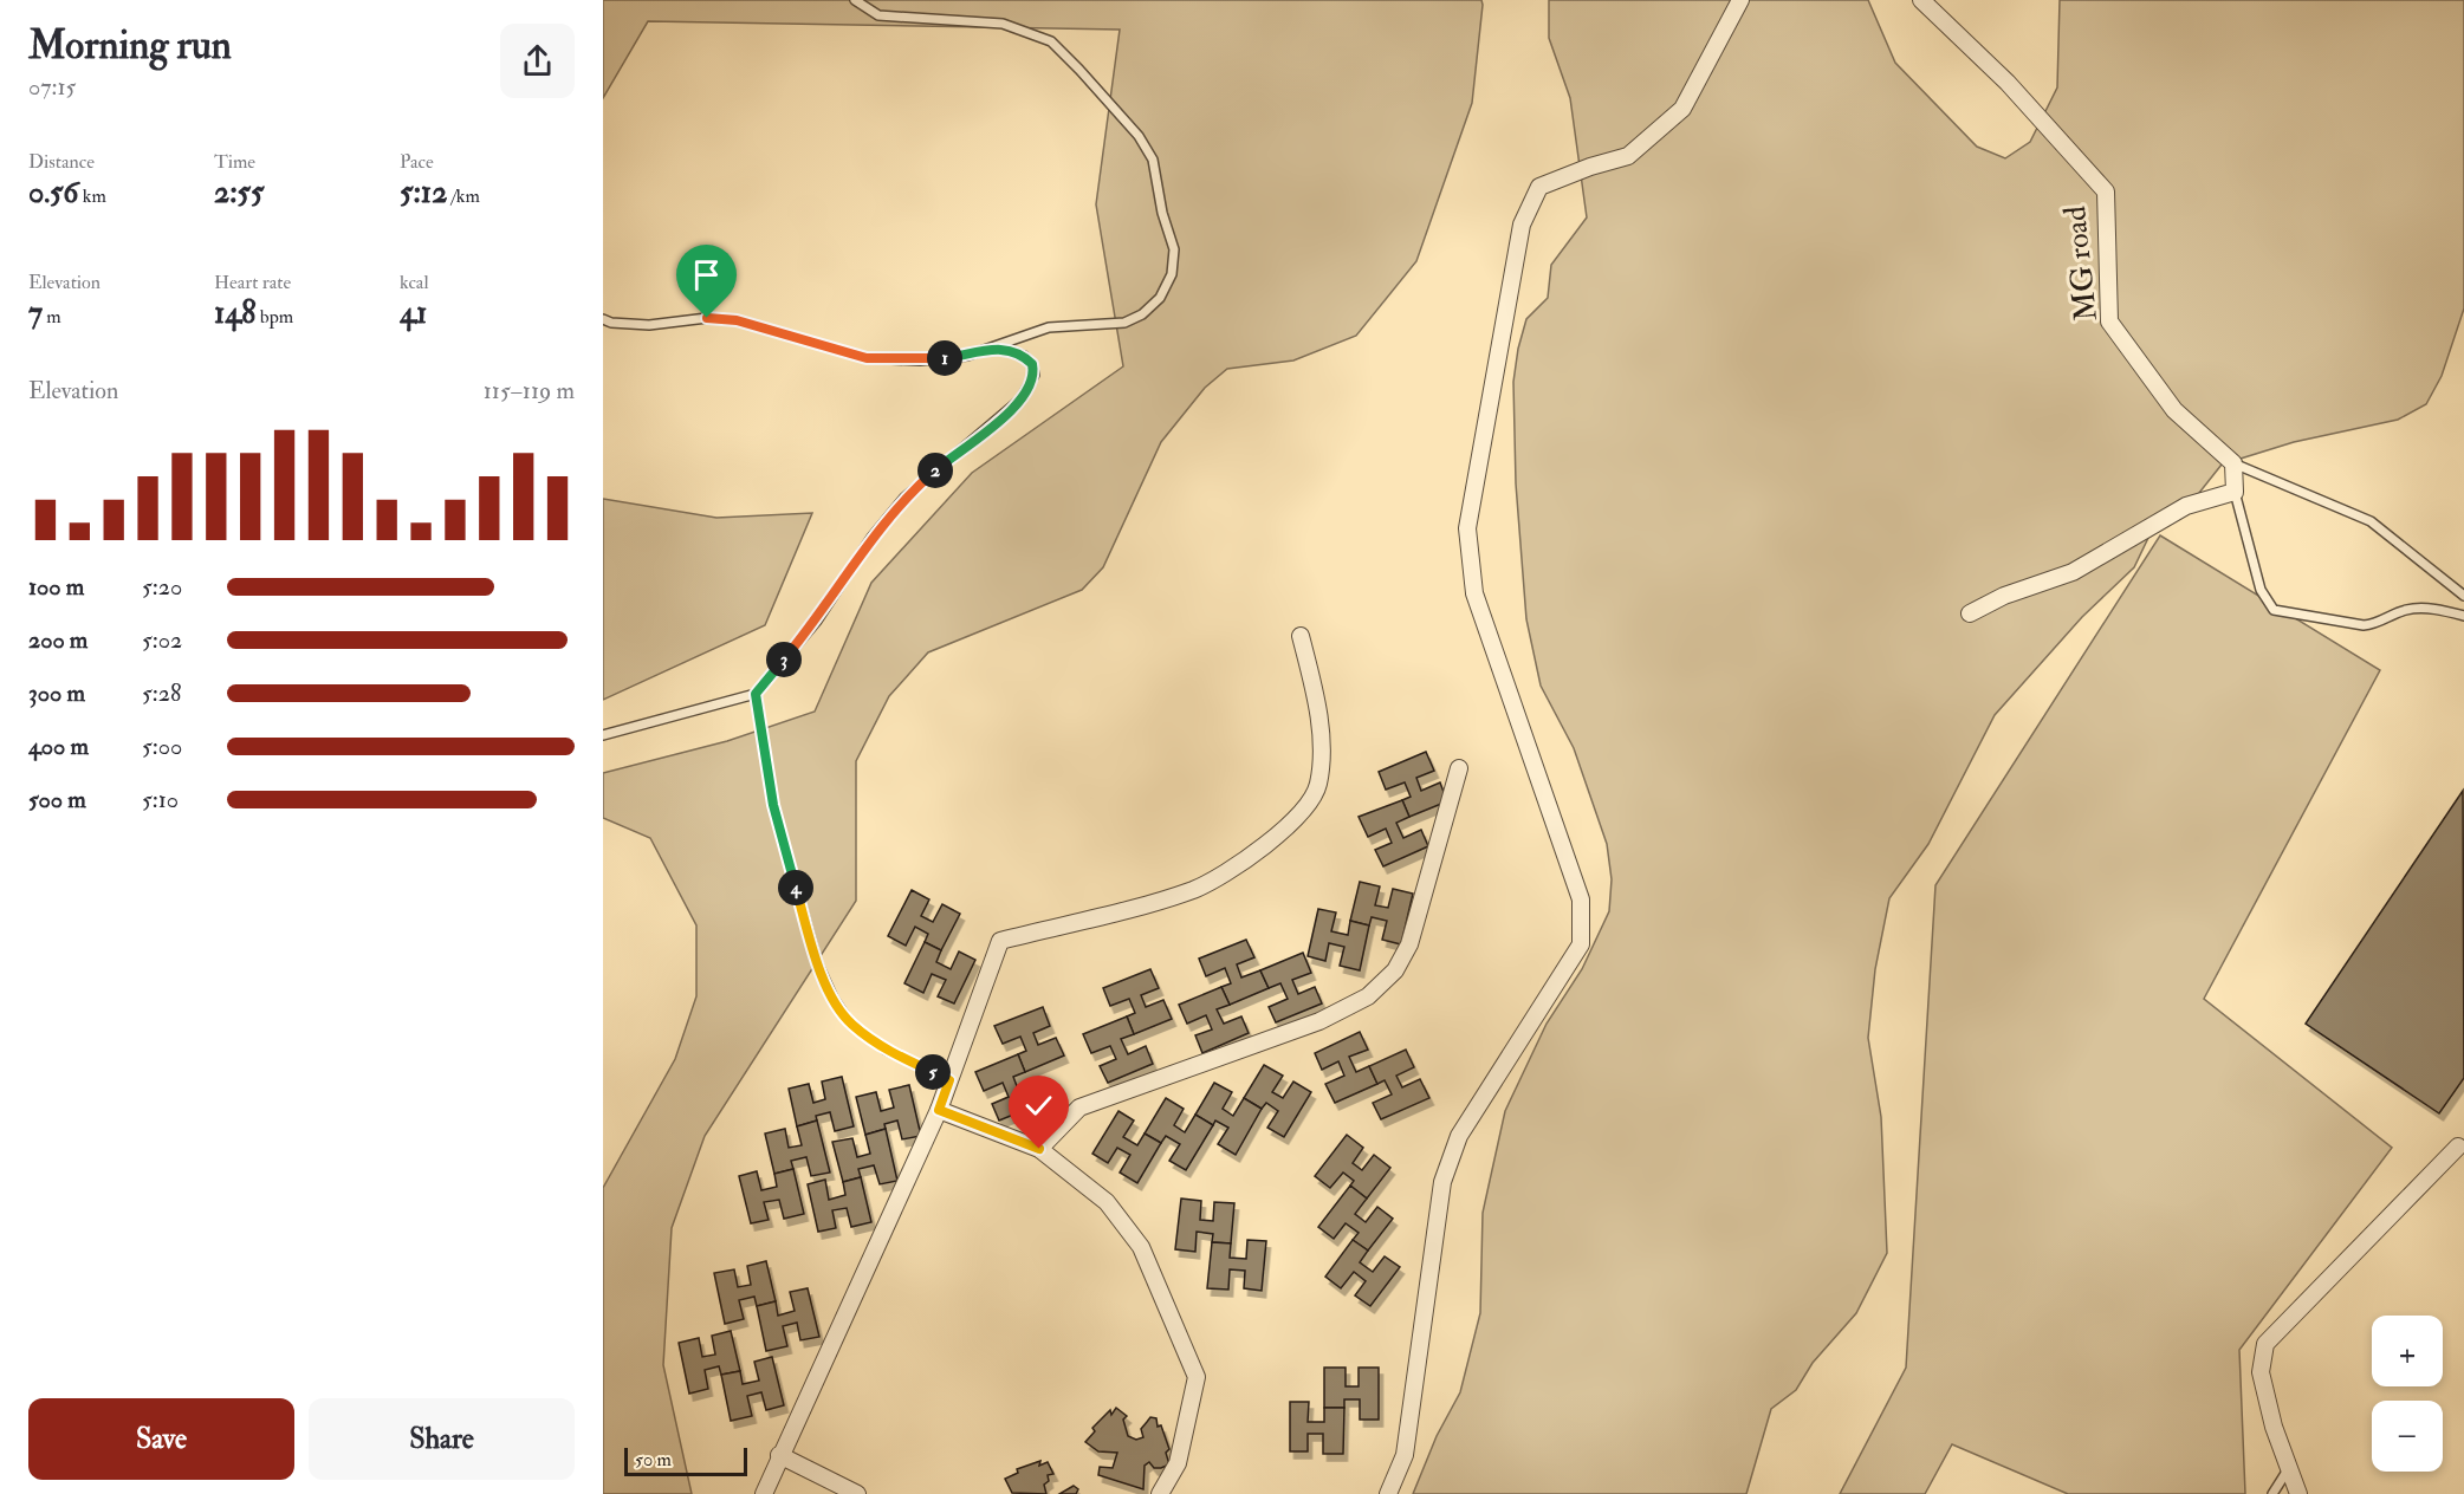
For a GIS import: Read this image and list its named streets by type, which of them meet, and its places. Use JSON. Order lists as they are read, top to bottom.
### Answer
{
  "streets": {
    "street": ["MG road"]
  },
  "scale_bar": "50 m",
  "page": {
    "heading": ["Morning run", "07:15"],
    "stats": [
      ["Distance", "0.56 km"],
      ["Time", "2:55"],
      ["Pace", "5:12 /km"],
      ["Elevation", "7 m"],
      ["Heart rate", "148 bpm"],
      ["kcal", "41"]
    ],
    "pins": [
      "1",
      "2",
      "3",
      "4",
      "5"
    ],
    "chart": ["Elevation", "115–119 m"],
    "list": [
      {
        "name": "100 m",
        "note": "5:20"
      },
      {
        "name": "200 m",
        "note": "5:02"
      },
      {
        "name": "300 m",
        "note": "5:28"
      },
      {
        "name": "400 m",
        "note": "5:00"
      },
      {
        "name": "500 m",
        "note": "5:10"
      }
    ],
    "map_buttons": ["+", "−"],
    "buttons": ["Save", "Share"],
    "scale": "50 m"
  }
}
